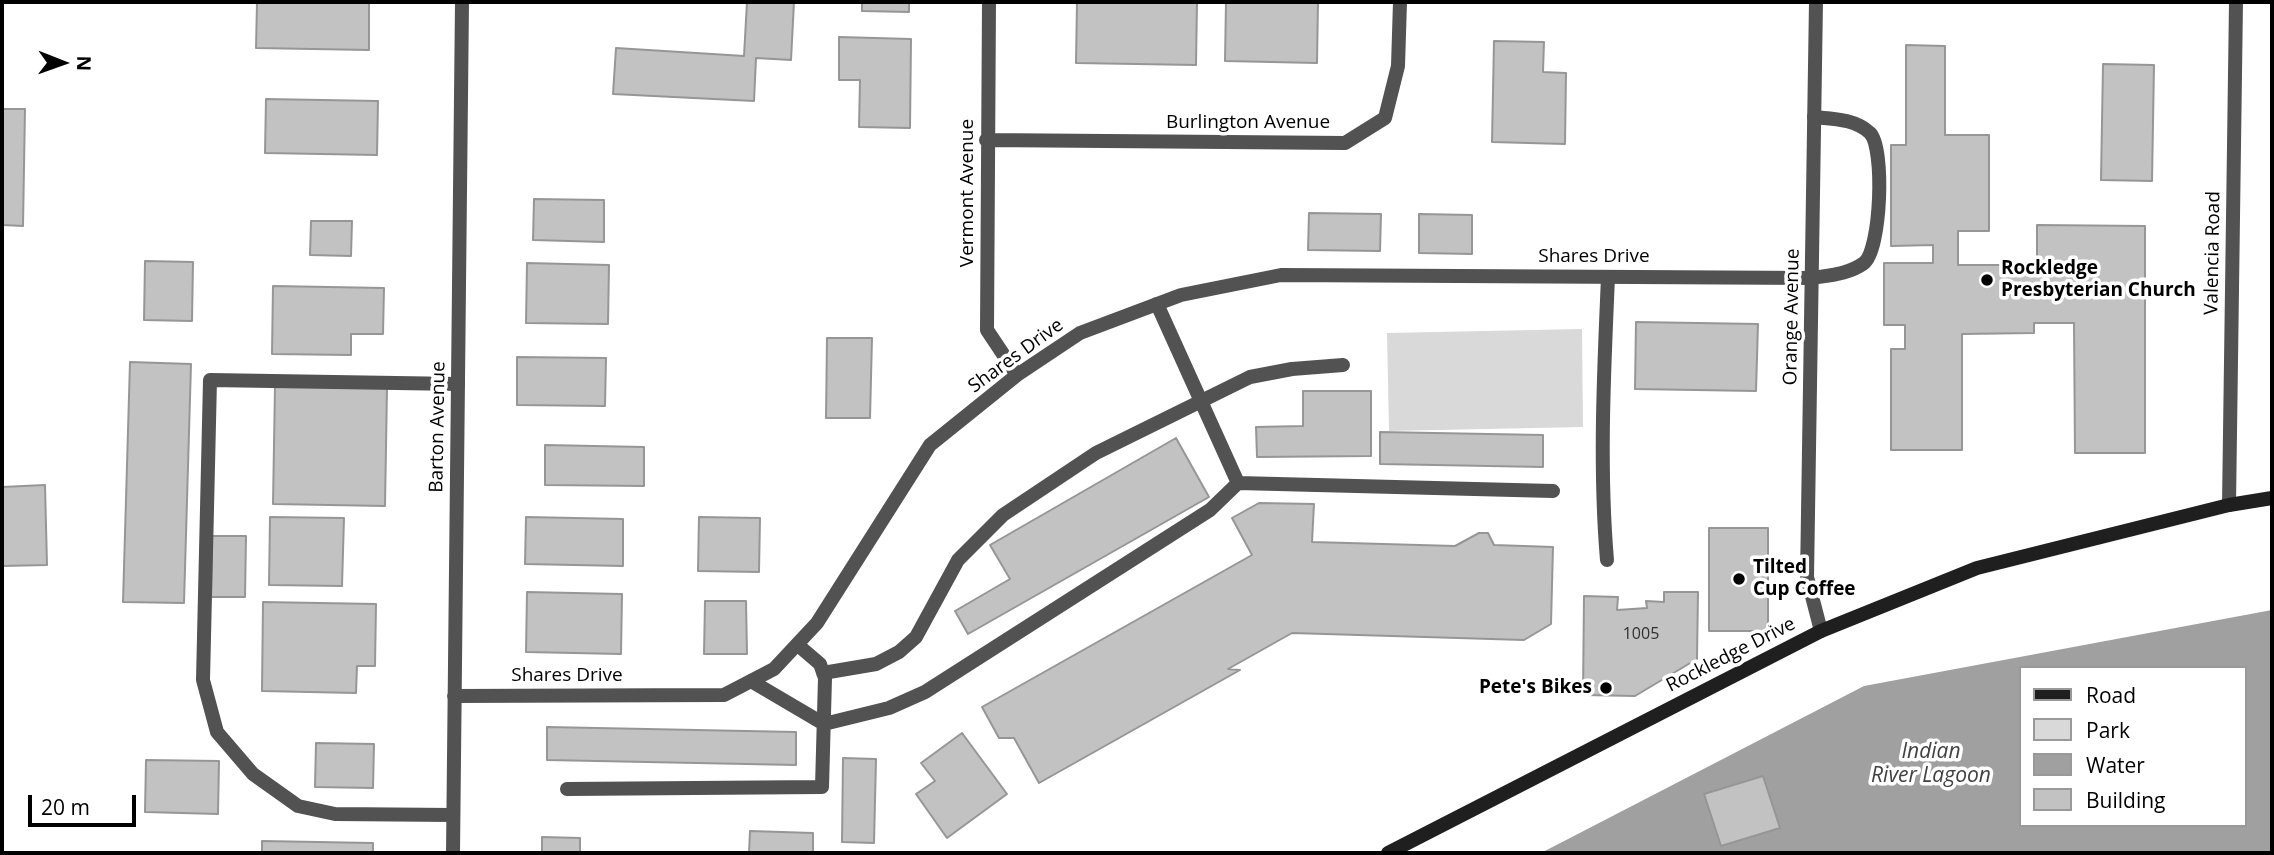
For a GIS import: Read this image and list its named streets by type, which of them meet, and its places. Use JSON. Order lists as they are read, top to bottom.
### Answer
{
  "streets": {
    "street": [
      "Burlington Avenue",
      "Vermont Avenue",
      "Valencia Road",
      "Shares Drive",
      "Orange Avenue",
      "Barton Avenue",
      "Rockledge Drive"
    ]
  },
  "crossings": [
    ["Burlington Avenue", "Vermont Avenue"],
    ["Vermont Avenue", "Shares Drive"],
    ["Valencia Road", "Rockledge Drive"],
    ["Shares Drive", "Orange Avenue"],
    ["Shares Drive", "Barton Avenue"],
    ["Orange Avenue", "Rockledge Drive"]
  ],
  "water": ["Indian River Lagoon"],
  "places": ["Rockledge Presbyterian Church", "Tilted Cup Coffee", "Pete's Bikes"],
  "house_numbers": ["1005"],
  "legend": [
    "Road",
    "Park",
    "Water",
    "Building"
  ],
  "scale_bar": "20 m",
  "north": "right"
}
